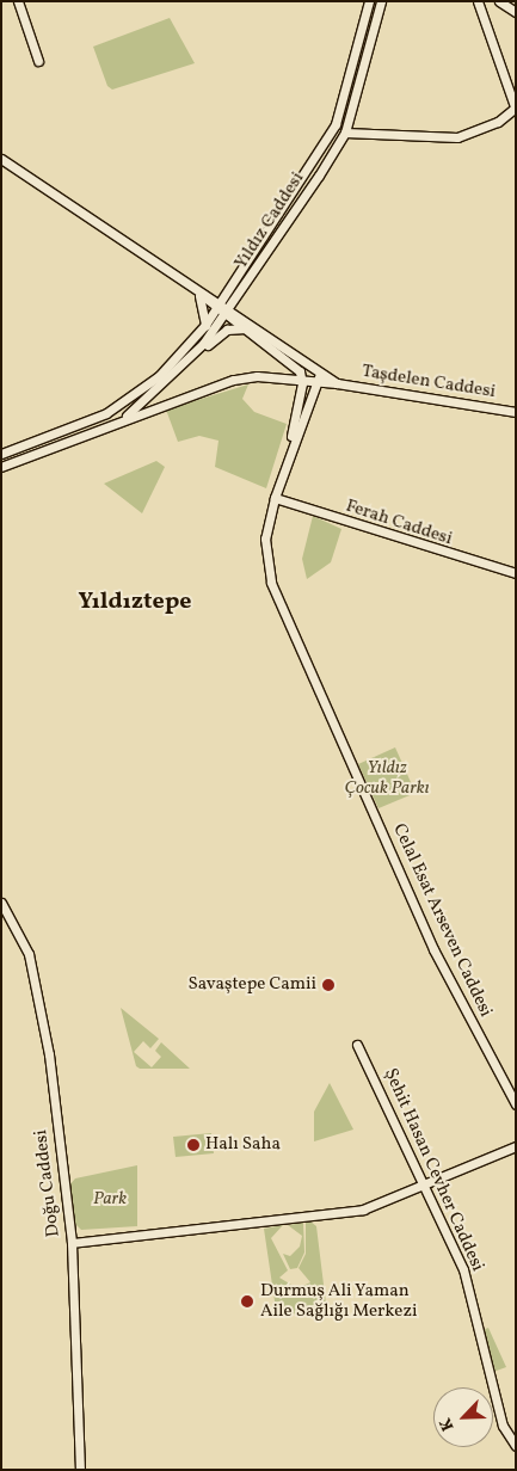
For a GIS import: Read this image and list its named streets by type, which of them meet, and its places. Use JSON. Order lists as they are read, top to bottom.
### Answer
{
  "streets": {
    "main road": [
      "Yıldız Caddesi",
      "Taşdelen Caddesi",
      "Ferah Caddesi",
      "Celal Esat Arseven Caddesi",
      "Şehit Hasan Cevher Caddesi",
      "Doğu Caddesi"
    ]
  },
  "crossings": [
    ["Ferah Caddesi", "Celal Esat Arseven Caddesi"]
  ],
  "districts": ["Yıldıztepe"],
  "parks": ["Yıldız Çocuk Parkı", "Park"],
  "places": ["Savaştepe Camii", "Halı Saha", "Durmuş Ali Yaman Aile Sağlığı Merkezi"],
  "north": "bottom left"
}
